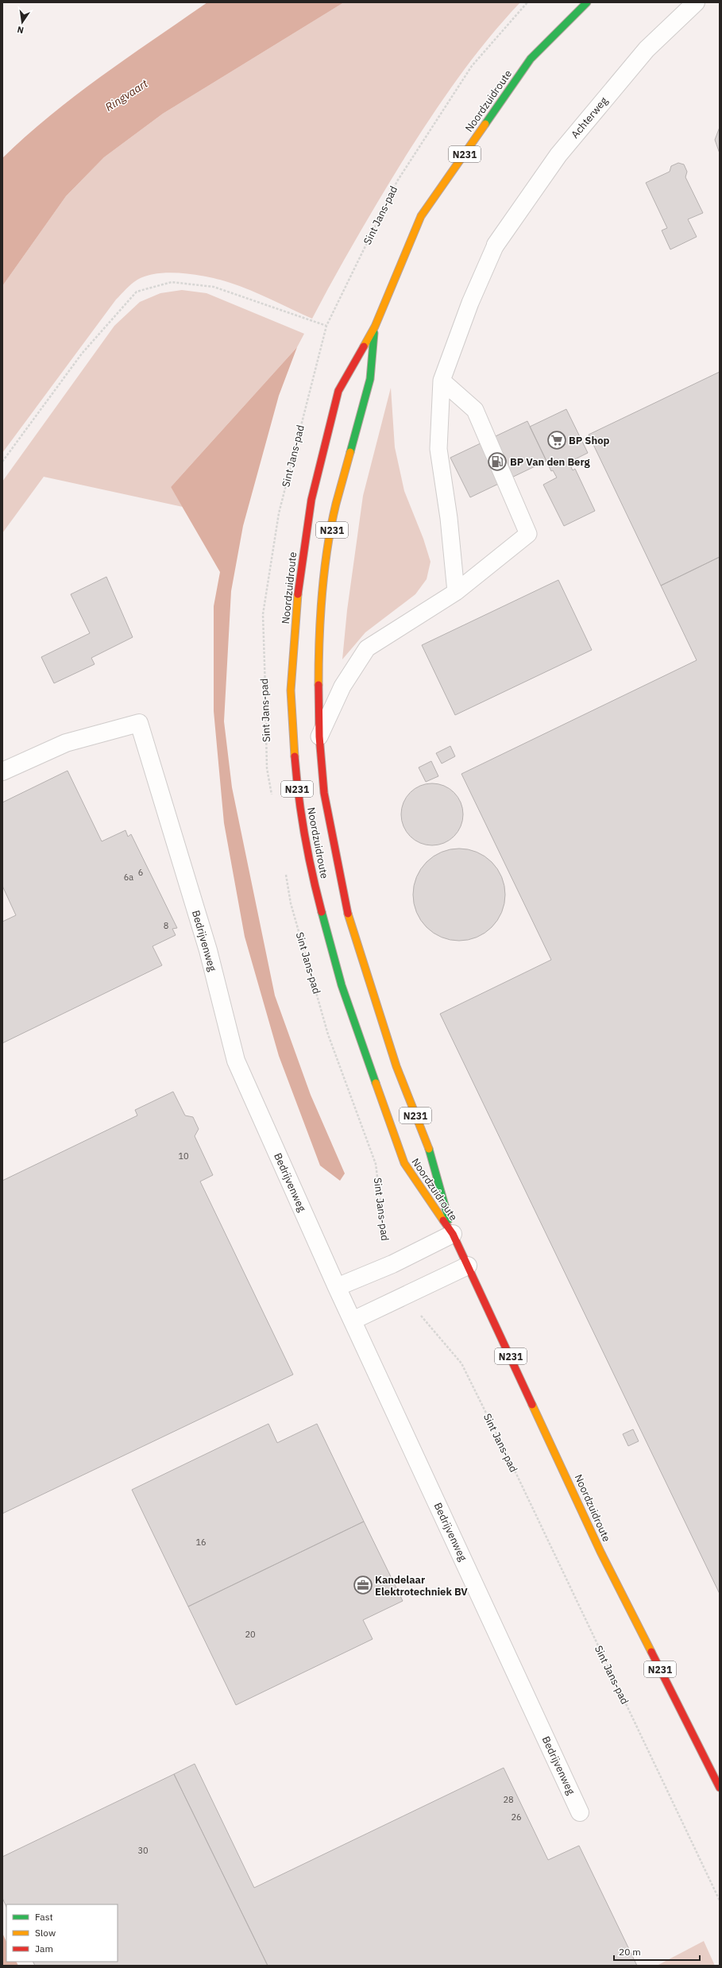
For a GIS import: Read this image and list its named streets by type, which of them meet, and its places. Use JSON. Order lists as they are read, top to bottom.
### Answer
{
  "streets": {
    "main road": ["Noordzuidroute", "N231"],
    "street": ["Achterweg", "Bedrijvenweg"],
    "path": ["Sint Jans-pad"]
  },
  "water": ["Ringvaart"],
  "places": {
    "supermarket": ["BP Shop"],
    "fuel station": ["BP Van den Berg"],
    "office": ["Kandelaar Elektrotechniek BV"]
  },
  "house_numbers": [
    "6",
    "6a",
    "8",
    "10",
    "16",
    "20",
    "28",
    "26",
    "30"
  ],
  "legend": ["Fast", "Slow", "Jam"],
  "scale_bar": "20 m",
  "north": "bottom"
}
